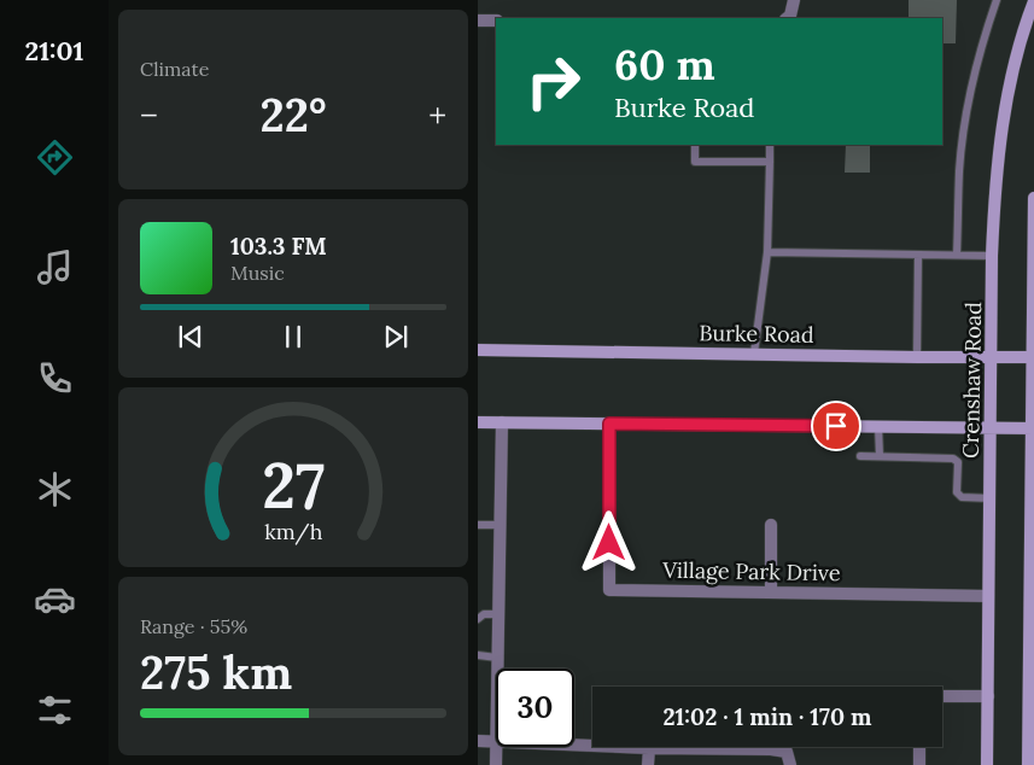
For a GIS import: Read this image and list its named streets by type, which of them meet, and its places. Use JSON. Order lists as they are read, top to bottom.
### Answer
{
  "streets": {
    "main road": ["Burke Road", "Crenshaw Road"],
    "street": ["Village Park Drive"]
  },
  "crossings": [
    ["Burke Road", "Crenshaw Road"],
    ["Crenshaw Road", "Village Park Drive"]
  ],
  "page": {
    "tabs": "21:01",
    "tile": [
      "Climate",
      ["Range · 55%", "275 km"]
    ],
    "turn": ["60 m", "Burke Road"],
    "heat": ["−", "22°", "+"],
    "song": ["103.3 FM", "Music"],
    "limit": "30",
    "trip": "21:02 · 1 min · 170 m",
    "gauge": ["27", "km/h"]
  }
}
